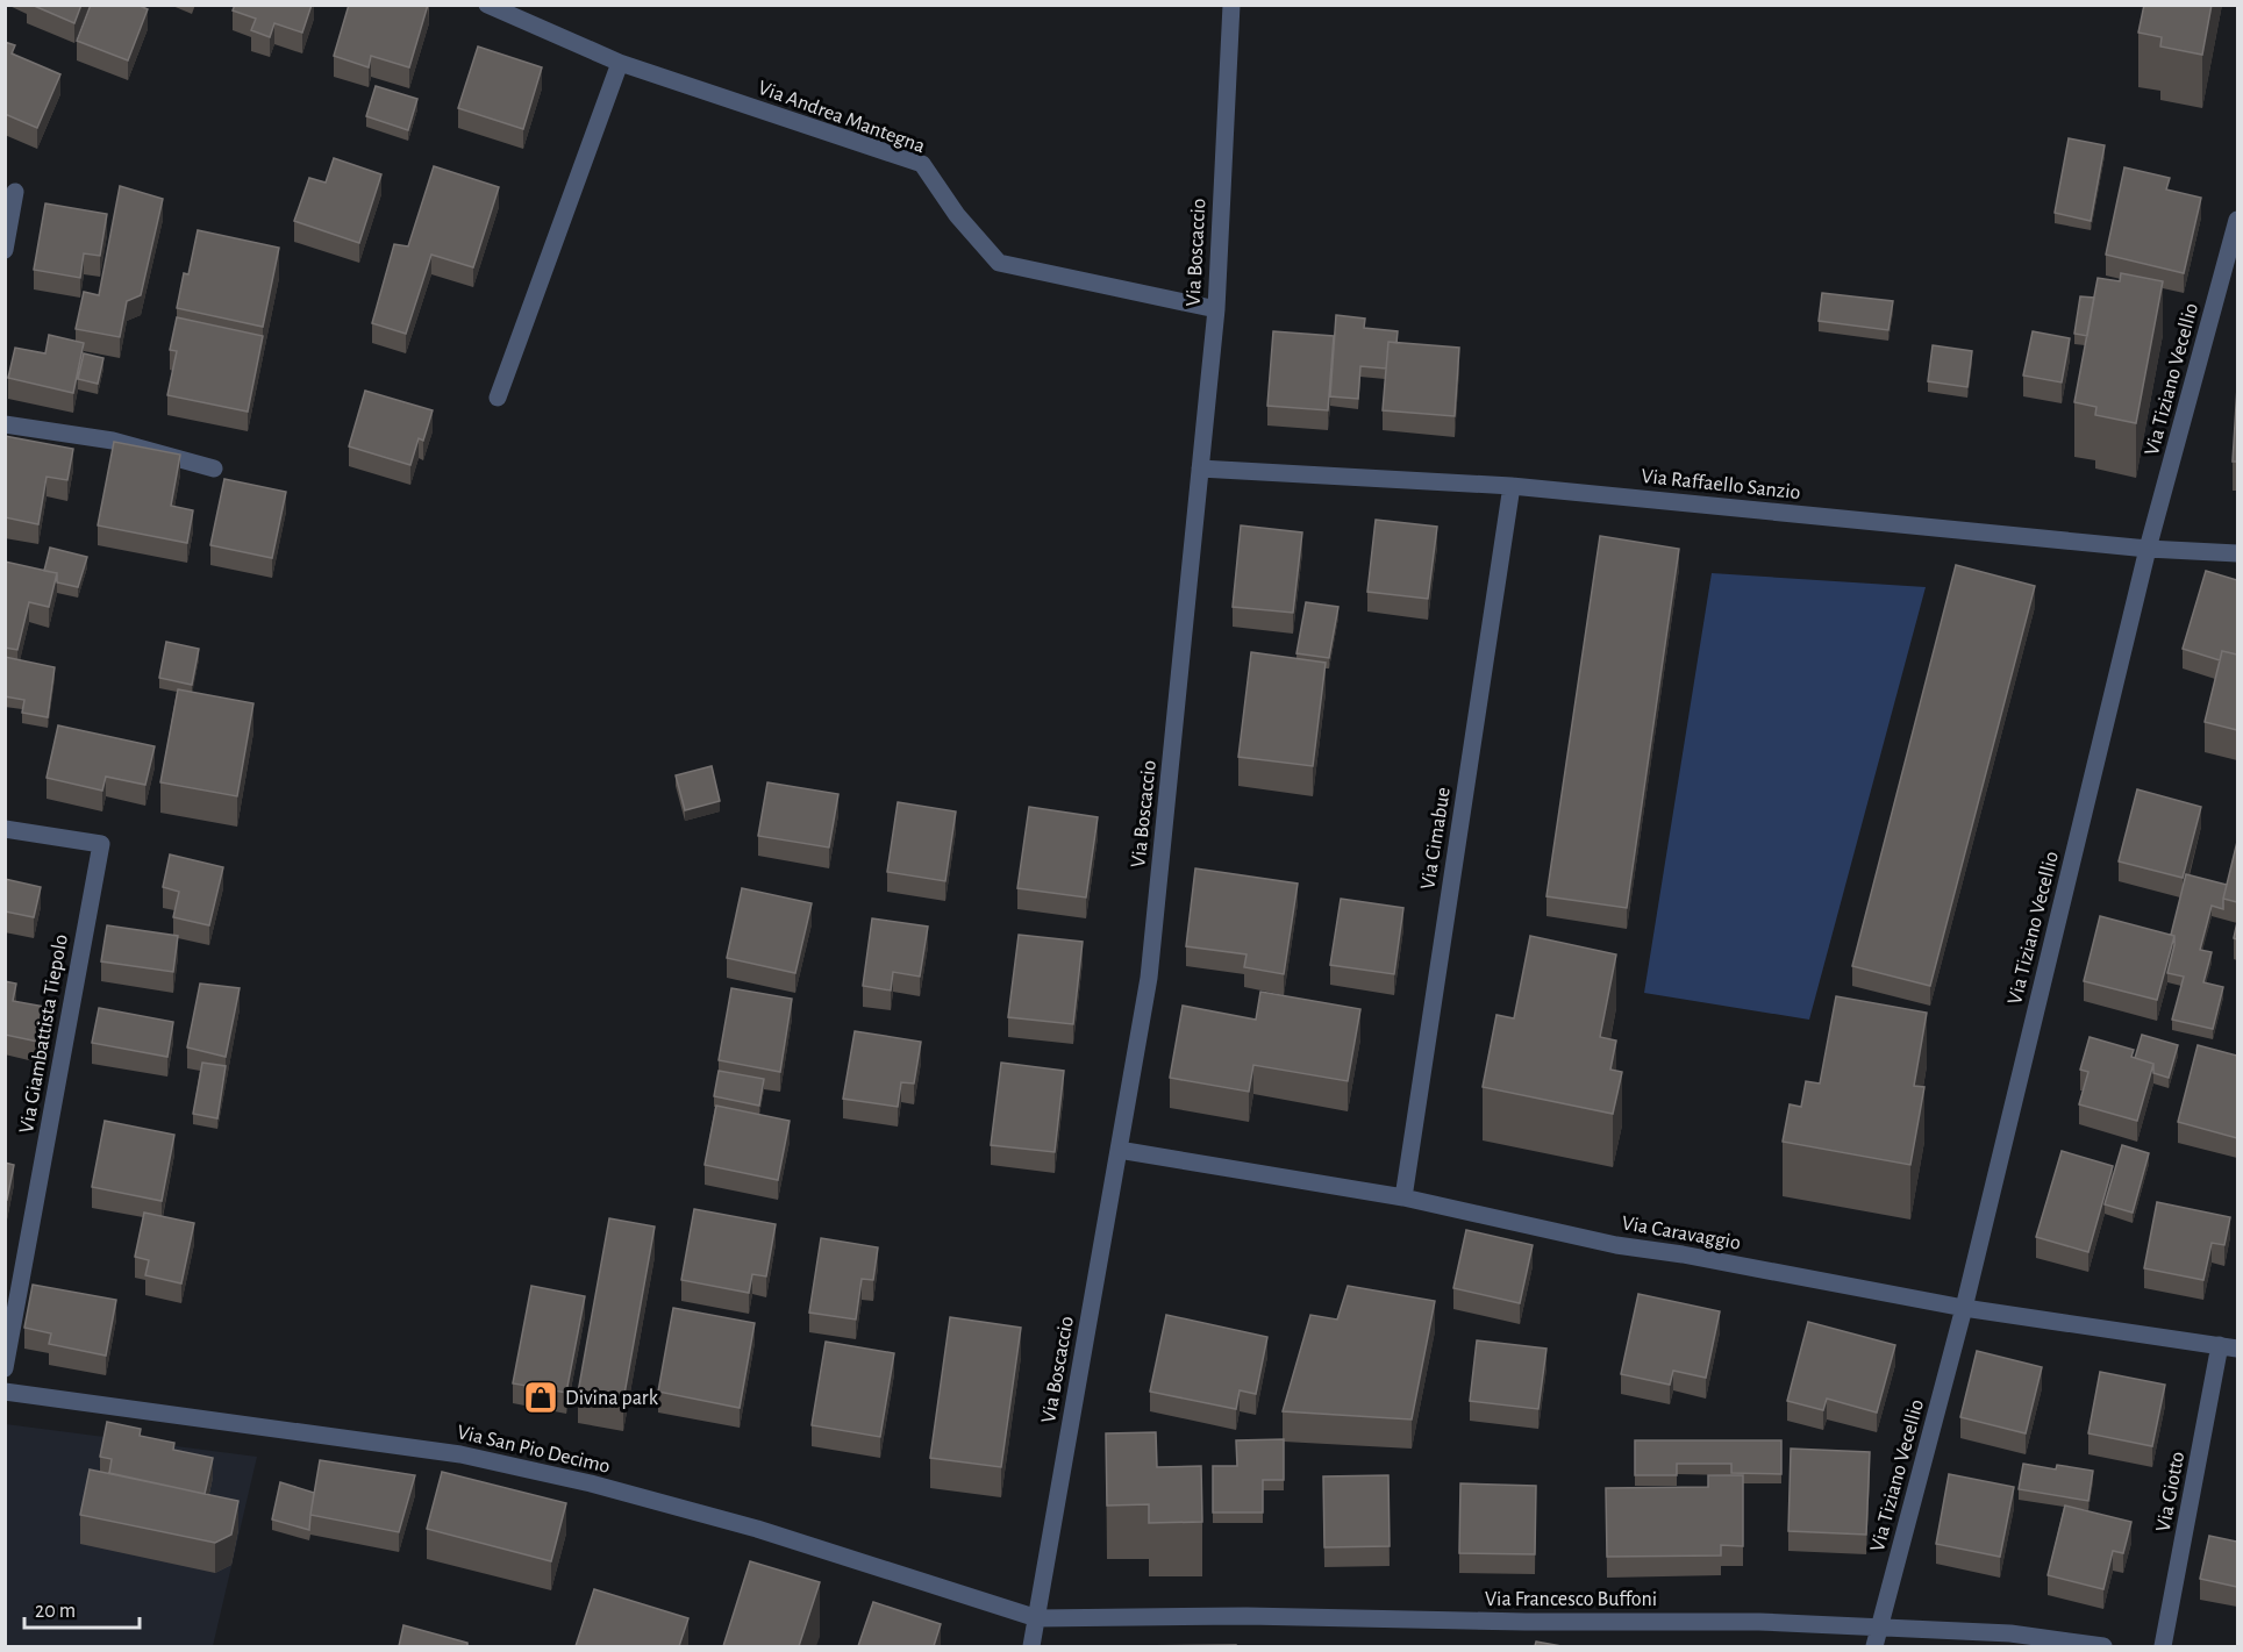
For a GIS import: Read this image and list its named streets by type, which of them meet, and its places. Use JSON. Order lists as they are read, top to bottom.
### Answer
{
  "streets": {
    "street": [
      "Via Andrea Mantegna",
      "Via Boscaccio",
      "Via Tiziano Vecellio",
      "Via Raffaello Sanzio",
      "Via Cimabue",
      "Via Giambattista Tiepolo",
      "Via Caravaggio",
      "Via San Pio Decimo",
      "Via Giotto",
      "Via Francesco Buffoni"
    ]
  },
  "crossings": [
    ["Via Andrea Mantegna", "Via Boscaccio"],
    ["Via Boscaccio", "Via Raffaello Sanzio"],
    ["Via Boscaccio", "Via Caravaggio"],
    ["Via Boscaccio", "Via San Pio Decimo"],
    ["Via Boscaccio", "Via Francesco Buffoni"],
    ["Via Tiziano Vecellio", "Via Raffaello Sanzio"],
    ["Via Tiziano Vecellio", "Via Caravaggio"],
    ["Via Tiziano Vecellio", "Via Francesco Buffoni"],
    ["Via Raffaello Sanzio", "Via Cimabue"],
    ["Via Cimabue", "Via Caravaggio"],
    ["Via Caravaggio", "Via Giotto"],
    ["Via San Pio Decimo", "Via Francesco Buffoni"]
  ],
  "places": {
    "shop": ["Divina park"]
  },
  "scale_bar": "20 m"
}
